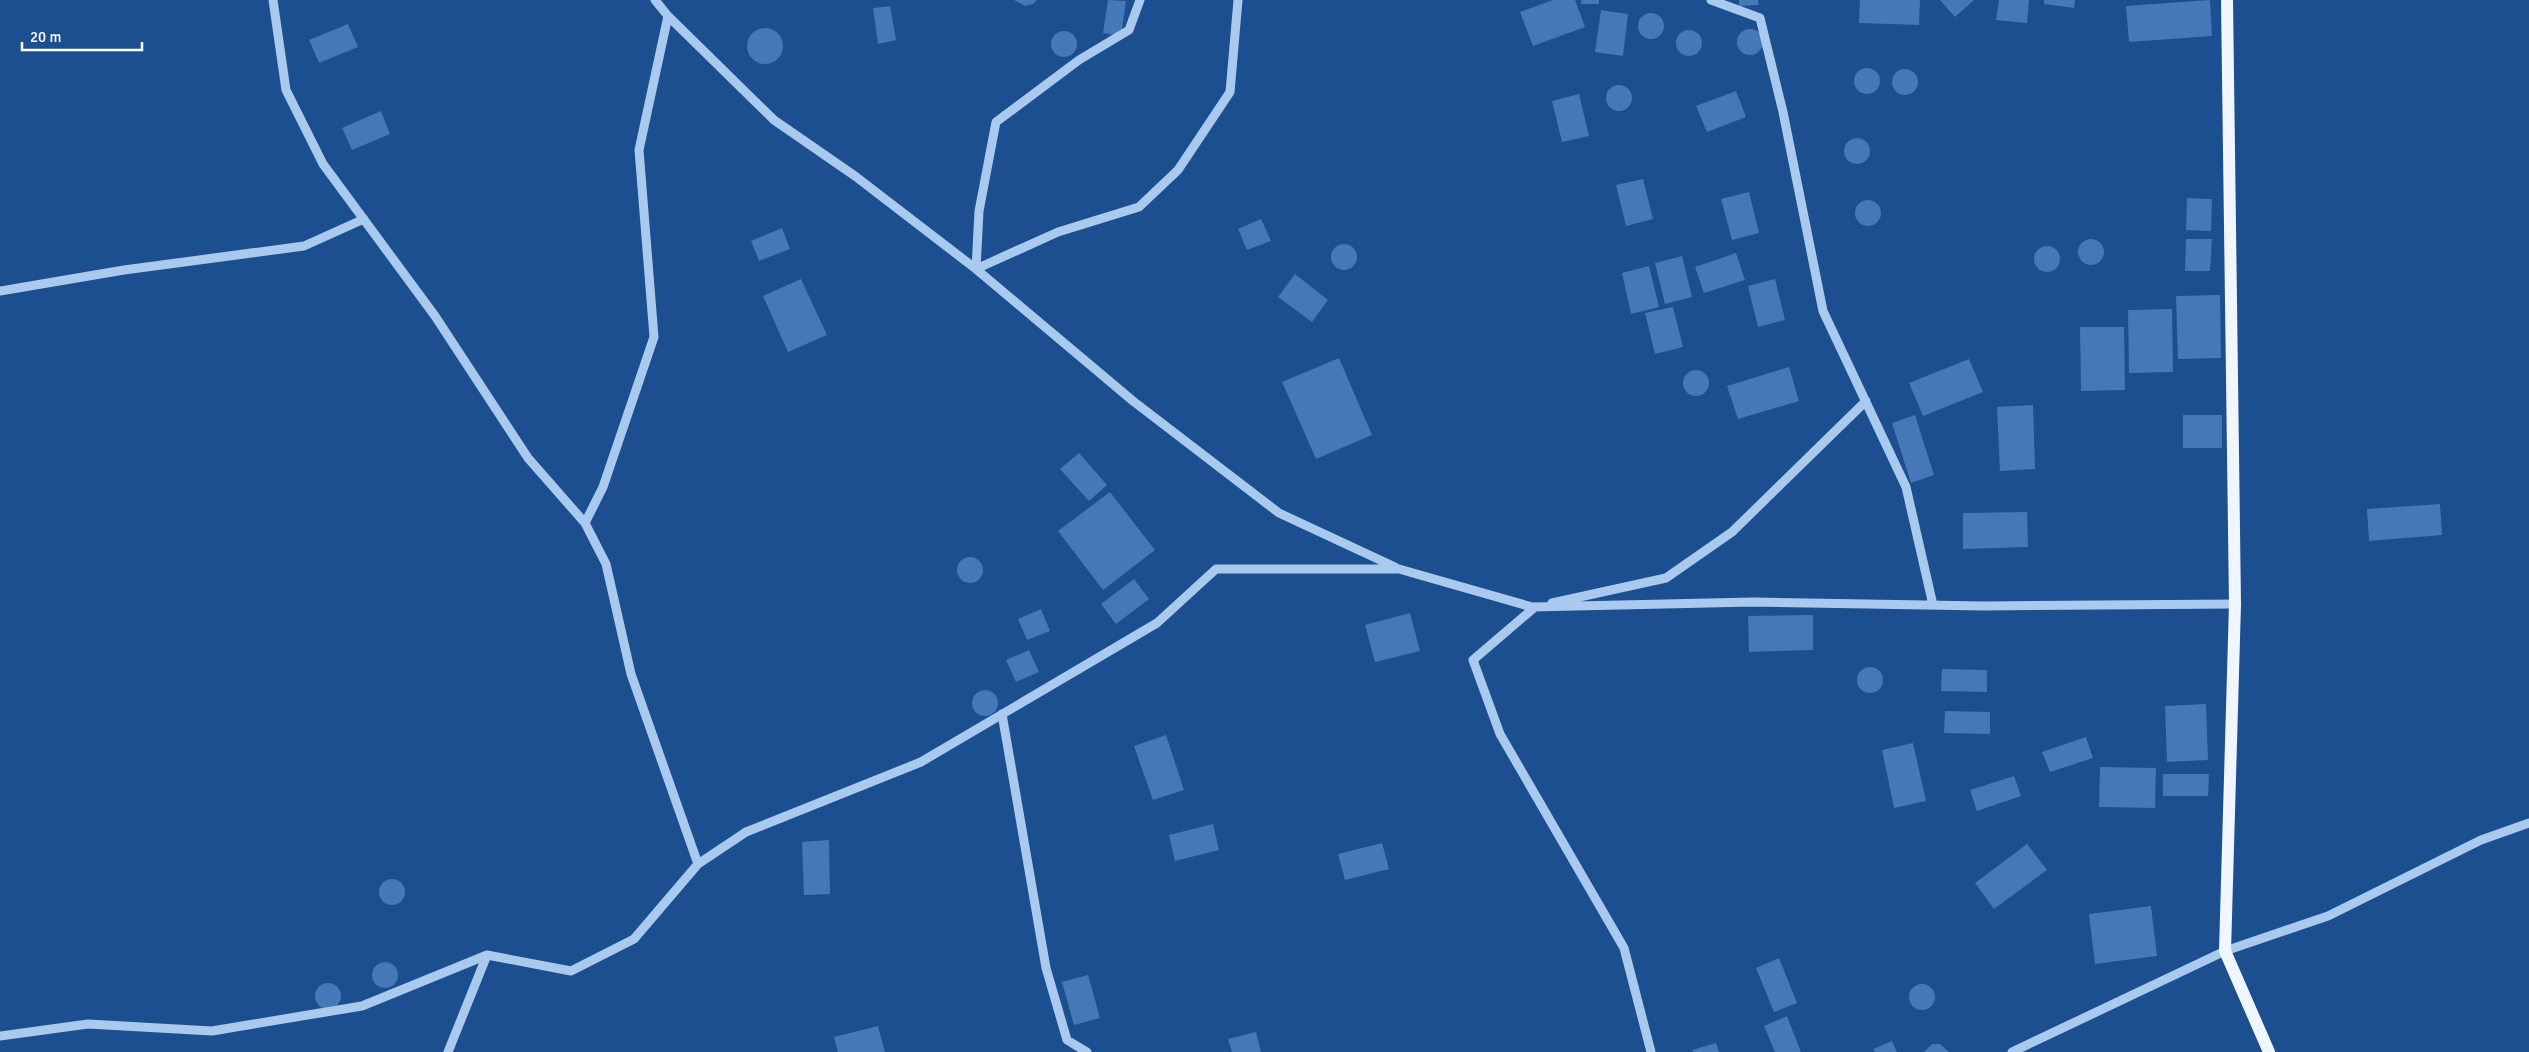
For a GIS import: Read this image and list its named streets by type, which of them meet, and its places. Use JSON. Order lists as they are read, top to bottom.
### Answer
{
  "scale_bar": "20 m"
}
